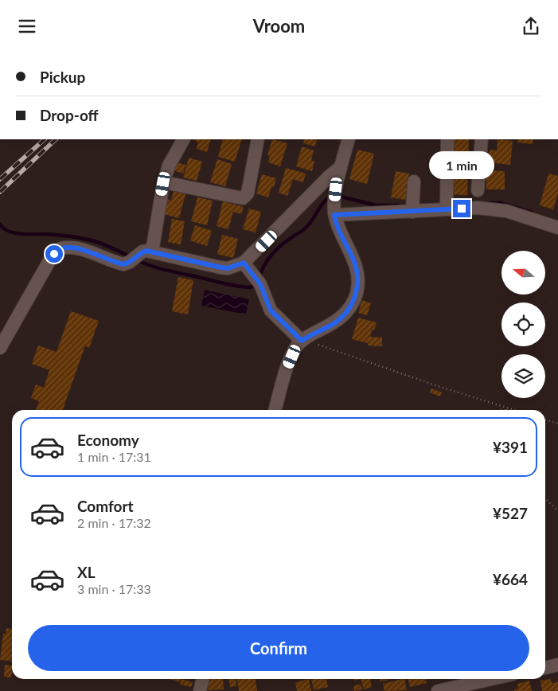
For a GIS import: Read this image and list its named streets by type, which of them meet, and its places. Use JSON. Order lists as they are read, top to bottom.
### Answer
{
  "north": "left",
  "page": {
    "header": "Vroom",
    "banner": ["Pickup", "Drop-off"],
    "bubble": "1 min",
    "list": [
      {
        "name": "Economy",
        "note": "1 min · 17:31",
        "value": "¥391"
      },
      {
        "name": "Comfort",
        "note": "2 min · 17:32",
        "value": "¥527"
      },
      {
        "name": "XL",
        "note": "3 min · 17:33",
        "value": "¥664"
      }
    ],
    "buttons": "Confirm"
  }
}
